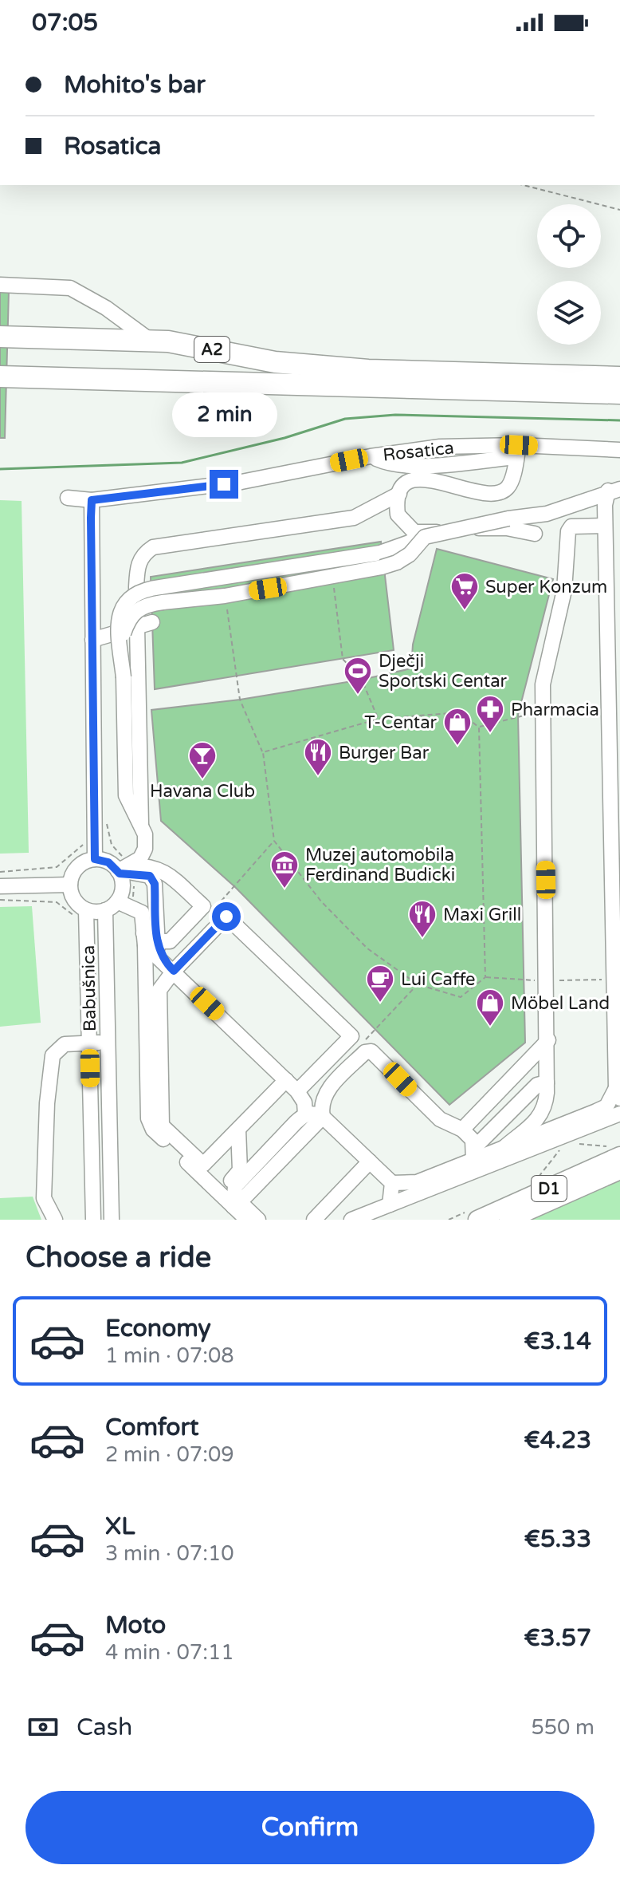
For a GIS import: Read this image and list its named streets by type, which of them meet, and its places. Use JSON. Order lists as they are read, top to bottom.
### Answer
{
  "streets": {
    "highway": ["A2"],
    "main road": ["D1"],
    "street": ["Rosatica", "Babušnica"]
  },
  "places": {
    "supermarket": ["Super Konzum"],
    "sports": ["Dječji Sportski Centar"],
    "pharmacy": ["Pharmacia"],
    "shop": ["T-Centar", "Möbel Land"],
    "restaurant": ["Burger Bar", "Maxi Grill"],
    "bar": ["Havana Club"],
    "museum": ["Muzej automobila Ferdinand Budicki"],
    "cafe": ["Lui Caffe"]
  },
  "page": {
    "status": "07:05",
    "banner": ["Mohito's bar", "Rosatica"],
    "bubble": "2 min",
    "heading": "Choose a ride",
    "list": [
      {
        "name": "Economy",
        "note": "1 min · 07:08",
        "value": "€3.14"
      },
      {
        "name": "Comfort",
        "note": "2 min · 07:09",
        "value": "€4.23"
      },
      {
        "name": "XL",
        "note": "3 min · 07:10",
        "value": "€5.33"
      },
      {
        "name": "Moto",
        "note": "4 min · 07:11",
        "value": "€3.57"
      }
    ],
    "pay": ["Cash", "550 m"],
    "buttons": "Confirm"
  }
}
